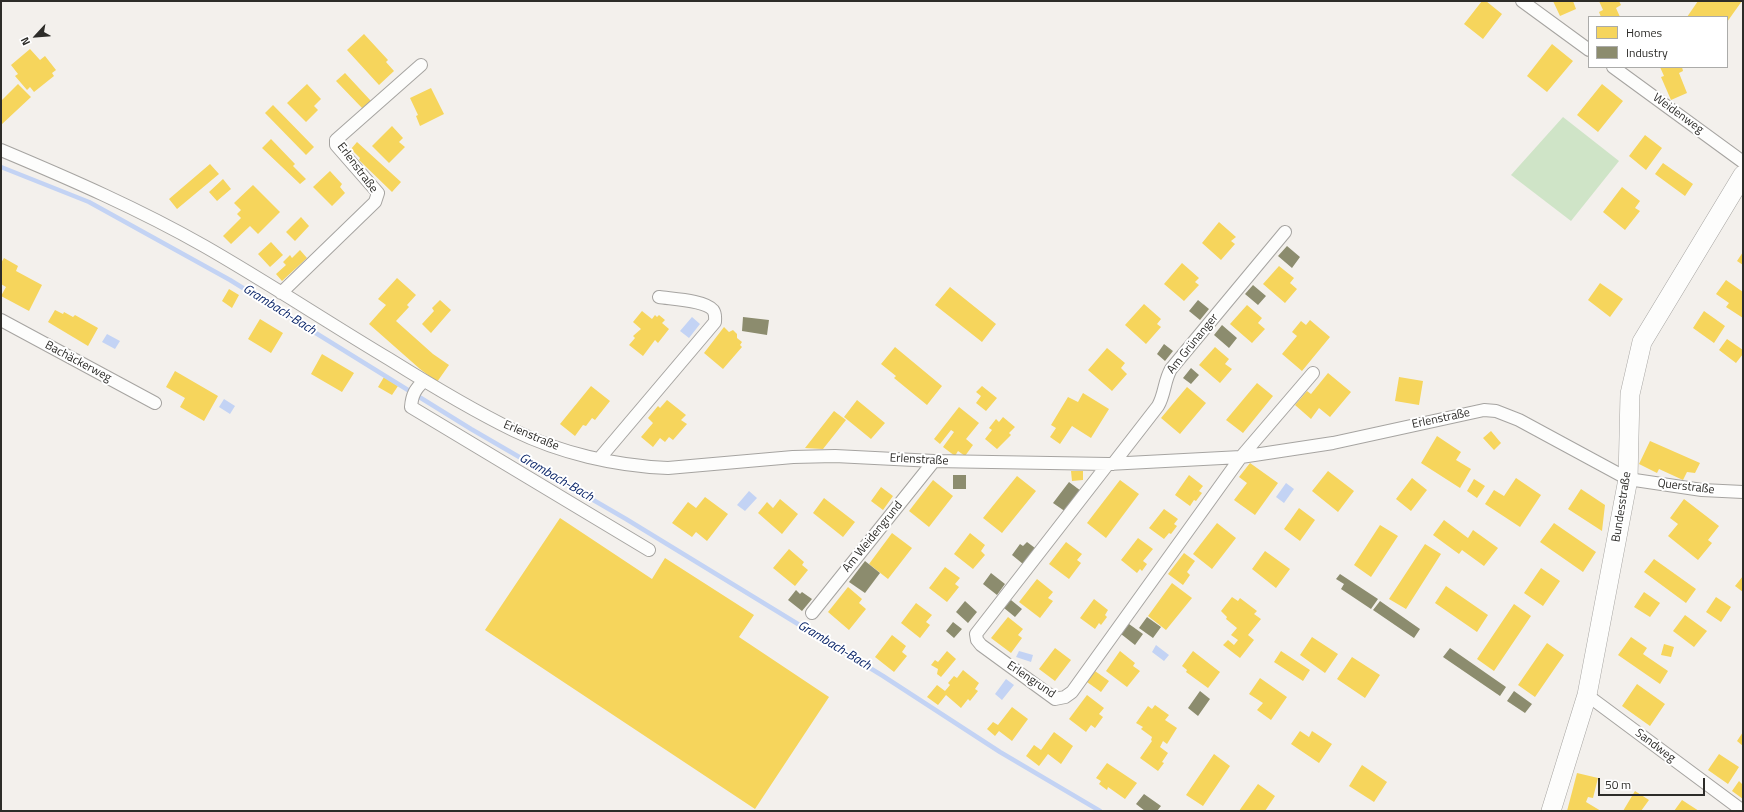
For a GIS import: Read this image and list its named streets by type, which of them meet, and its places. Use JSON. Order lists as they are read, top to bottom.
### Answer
{
  "streets": {
    "main road": ["Bundesstraße"],
    "street": [
      "Weidenweg",
      "Erlenstraße",
      "Am Grünanger",
      "Bachäckerweg",
      "Querstraße",
      "Am Weidengrund",
      "Erlengrund",
      "Sandweg"
    ]
  },
  "crossings": [
    ["Erlenstraße", "Am Grünanger"],
    ["Erlenstraße", "Querstraße"],
    ["Erlenstraße", "Bundesstraße"],
    ["Erlenstraße", "Am Weidengrund"],
    ["Erlenstraße", "Erlengrund"],
    ["Am Grünanger", "Erlengrund"],
    ["Querstraße", "Bundesstraße"],
    ["Bundesstraße", "Sandweg"]
  ],
  "water": ["Grambach-Bach"],
  "legend": ["Homes", "Industry"],
  "scale_bar": "50 m",
  "north": "bottom left"
}
